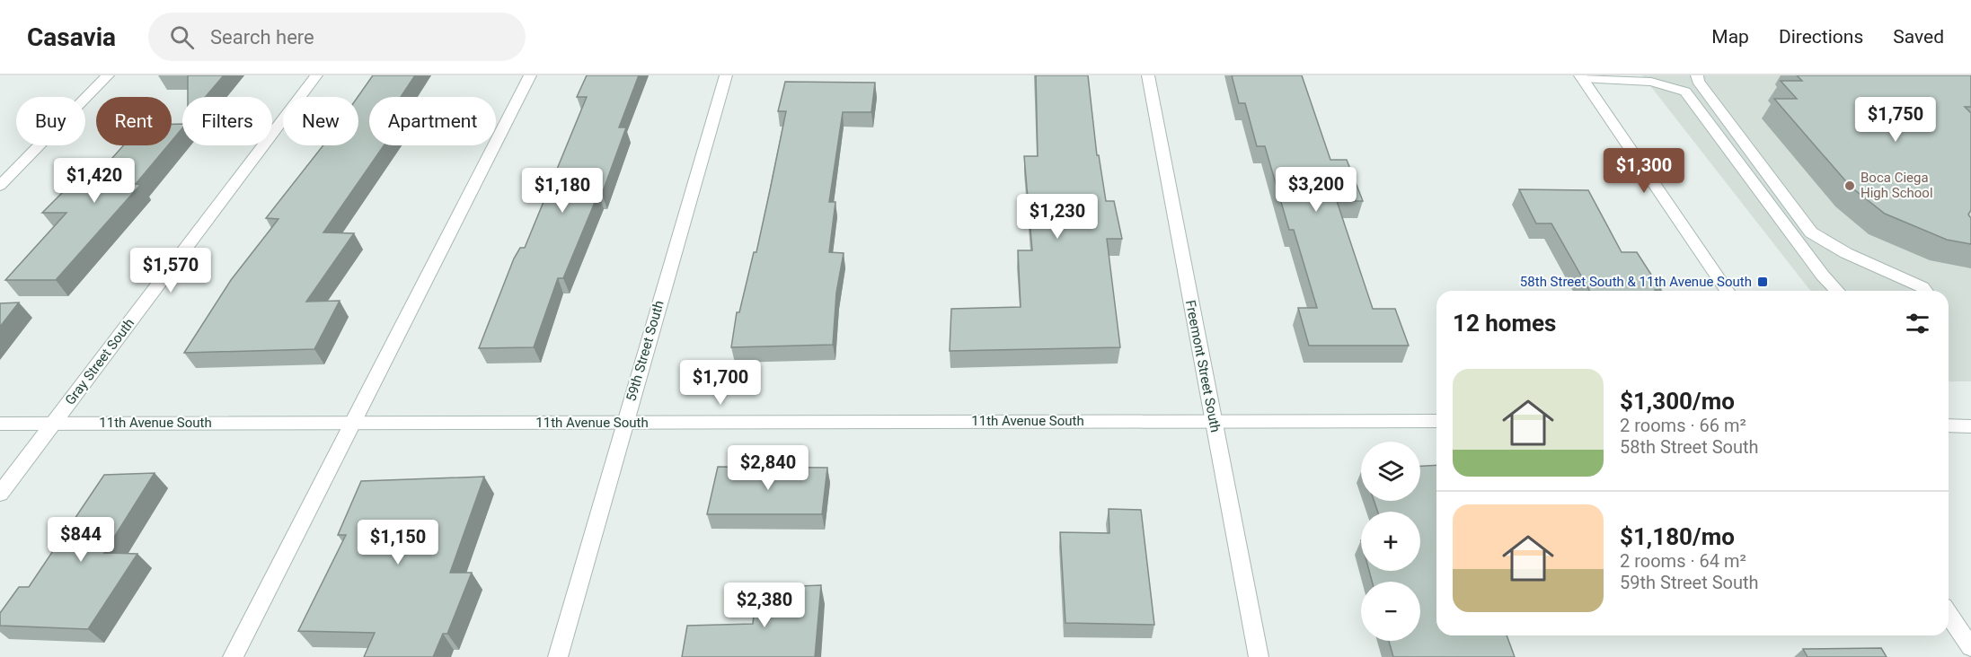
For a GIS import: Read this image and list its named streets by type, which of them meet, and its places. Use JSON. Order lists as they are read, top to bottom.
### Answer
{
  "streets": {
    "street": [
      "59th Street South",
      "Gray Street South",
      "Freemont Street South",
      "11th Avenue South"
    ]
  },
  "crossings": [
    ["59th Street South", "11th Avenue South"],
    ["Gray Street South", "11th Avenue South"],
    ["Freemont Street South", "11th Avenue South"]
  ],
  "places": {
    "other": ["Boca Ciega High School"],
    "transit": ["58th Street South & 11th Avenue South"]
  },
  "page": {
    "header": "Casavia",
    "search": "Search here",
    "nav": ["Map", "Directions", "Saved"],
    "price": [
      "$1,750",
      "$1,300",
      "$1,420",
      "$3,200",
      "$1,180",
      "$1,230",
      "$1,570",
      "$1,700",
      "$2,840",
      "$844",
      "$1,150",
      "$2,380"
    ],
    "chip": [
      "Buy",
      "Rent",
      "Filters",
      "New",
      "Apartment"
    ],
    "heading": "12 homes",
    "list": [
      {
        "name": "$1,300/mo",
        "note": "2 rooms · 66 m² · 58th Street South"
      },
      {
        "name": "$1,180/mo",
        "note": "2 rooms · 64 m² · 59th Street South"
      }
    ],
    "map_buttons": ["+", "−"]
  }
}
